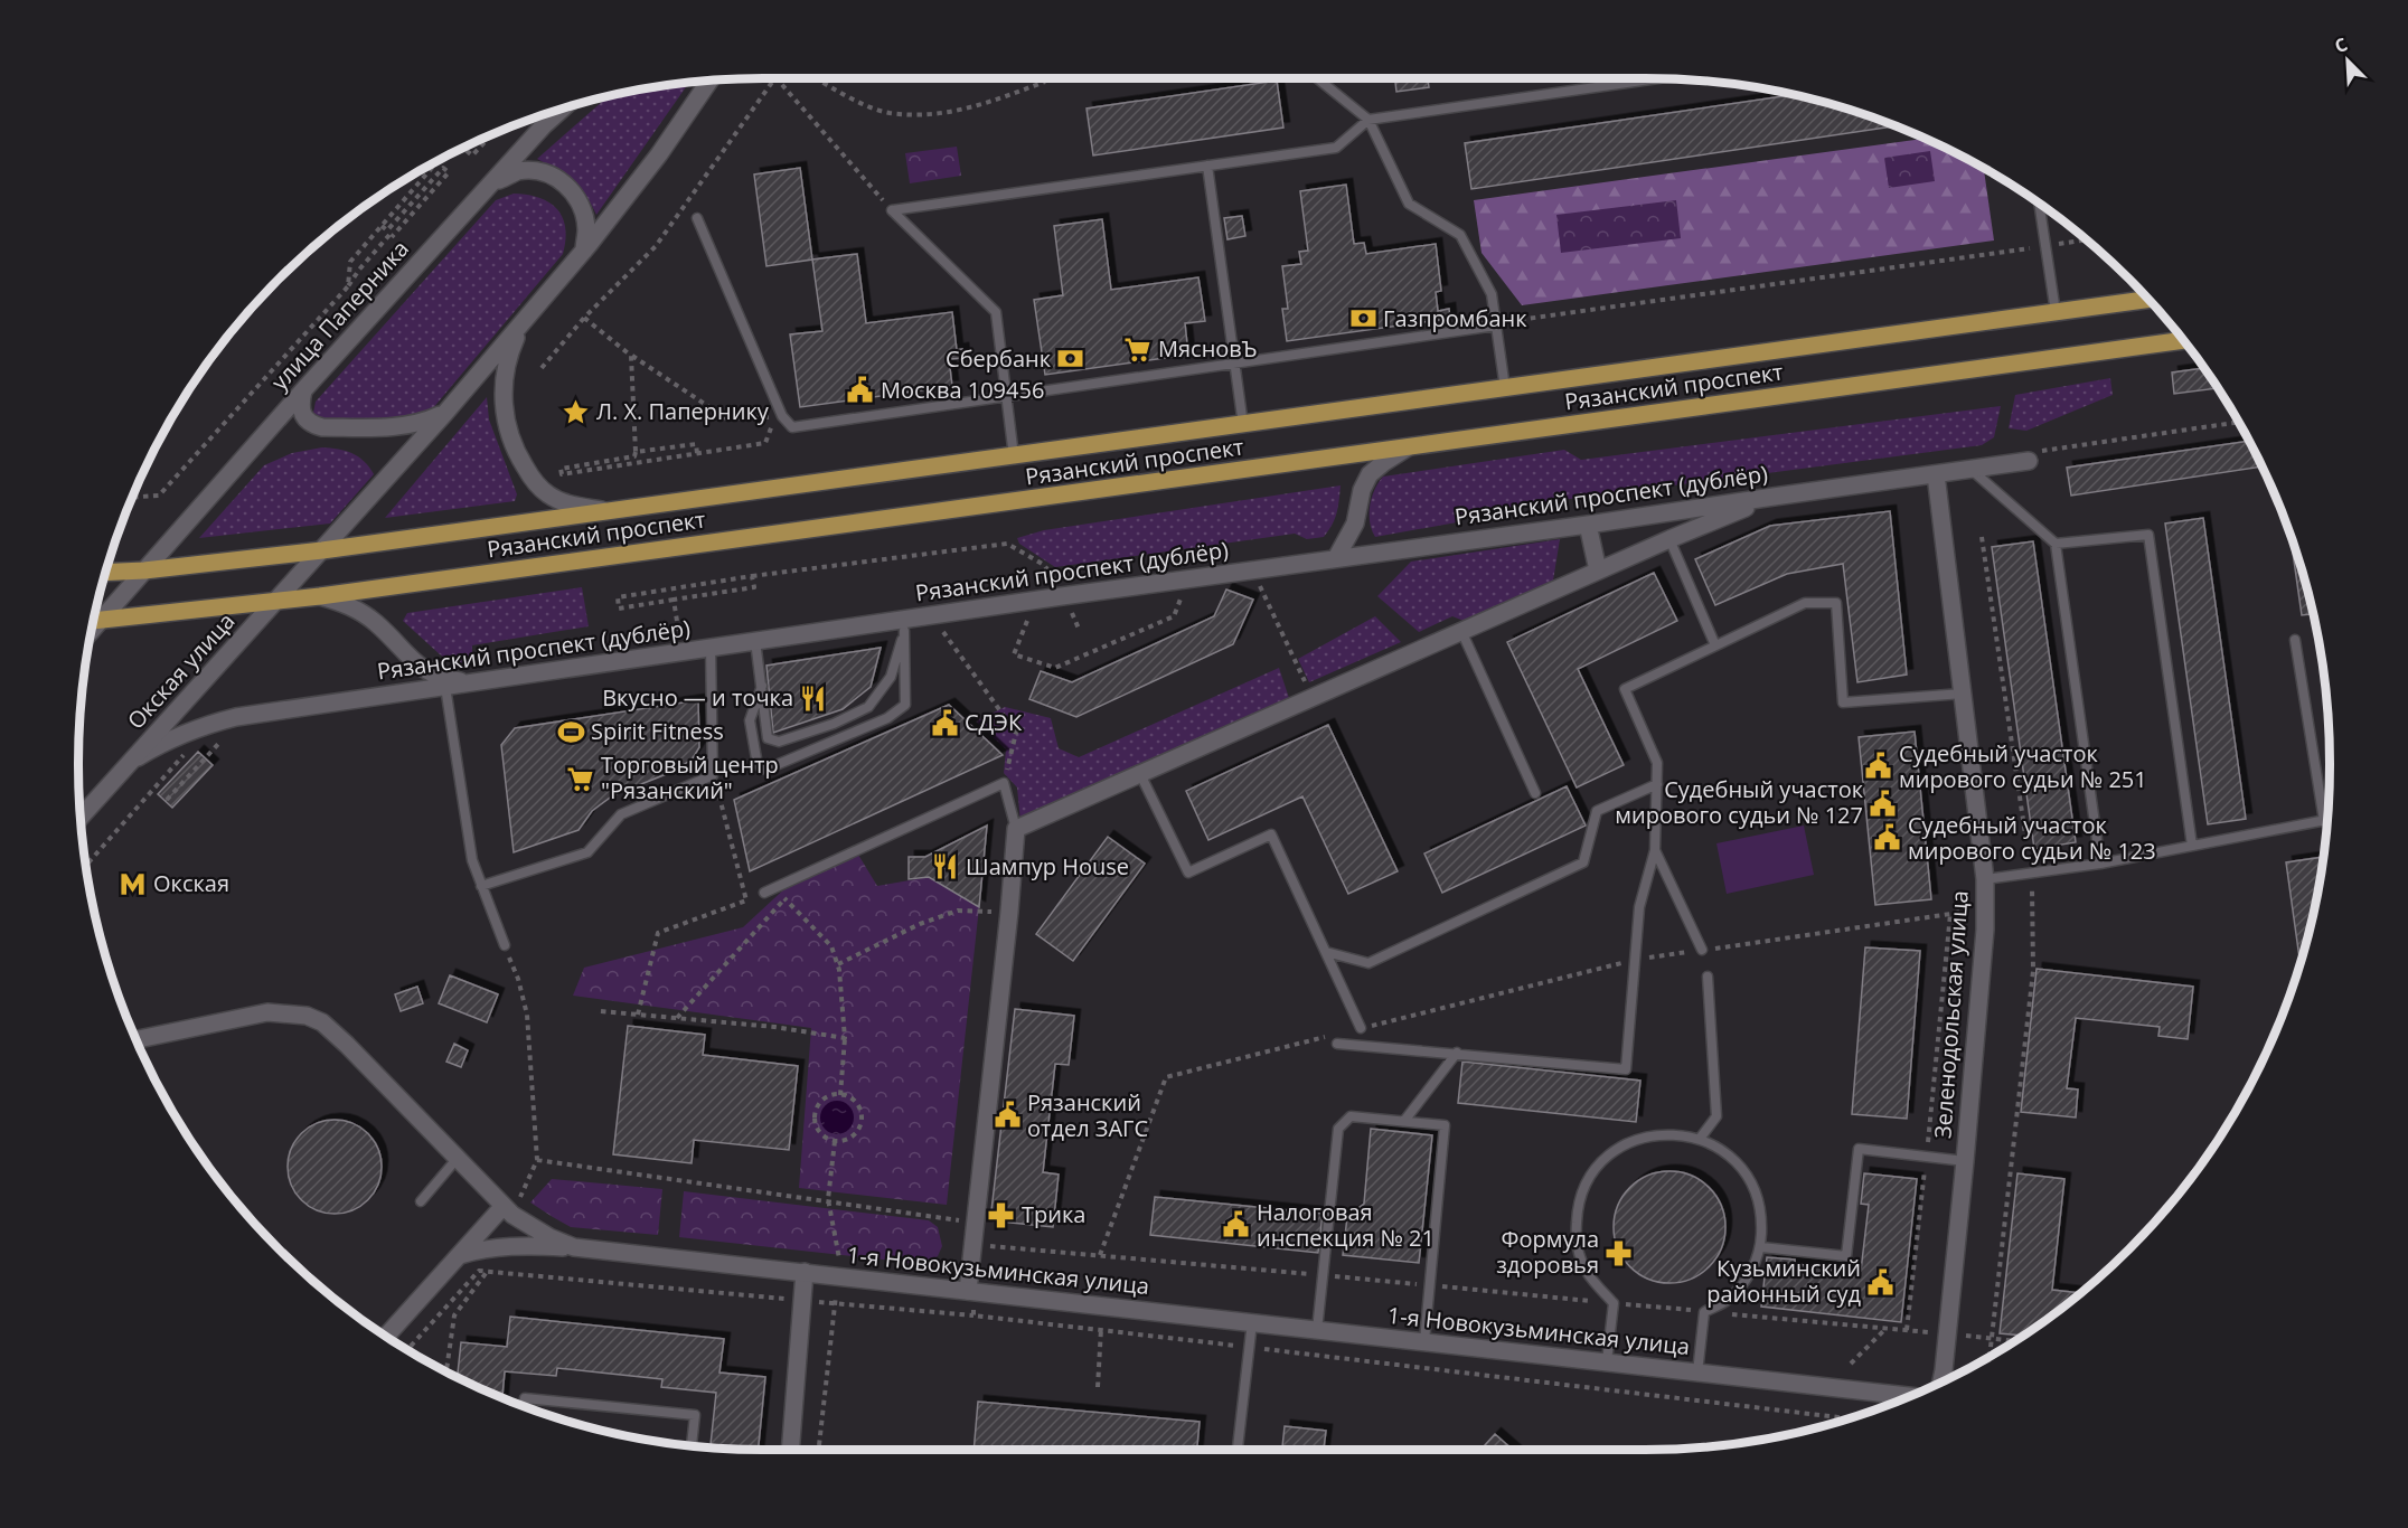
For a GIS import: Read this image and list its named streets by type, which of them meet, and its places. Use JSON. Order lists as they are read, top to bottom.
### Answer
{
  "streets": {
    "main road": ["Рязанский проспект"],
    "street": [
      "улица Паперника",
      "Рязанский проспект (дублёр)",
      "Окская улица",
      "Зеленодольская улица",
      "1-я Новокузьминская улица"
    ]
  },
  "crossings": [
    ["улица Паперника", "Рязанский проспект"],
    ["Рязанский проспект", "Окская улица"],
    ["Рязанский проспект (дублёр)", "Окская улица"],
    ["Рязанский проспект (дублёр)", "Зеленодольская улица"]
  ],
  "places": {
    "bank": ["Газпромбанк", "Сбербанк"],
    "supermarket": ["МясновЪ", "Торговый центр \"Рязанский\""],
    "public building": [
      "Москва 109456",
      "СДЭК",
      "Судебный участок мирового судьи № 251",
      "Судебный участок мирового судьи № 127",
      "Судебный участок мирового судьи № 123",
      "Рязанский отдел ЗАГС",
      "Налоговая инспекция № 21",
      "Кузьминский районный суд"
    ],
    "place": ["Л. Х. Папернику"],
    "restaurant": ["Вкусно — и точка", "Шампур House"],
    "sports": ["Spirit Fitness"],
    "metro station": ["Окская"],
    "pharmacy": ["Трика", "Формула здоровья"]
  },
  "north": "top left"
}
